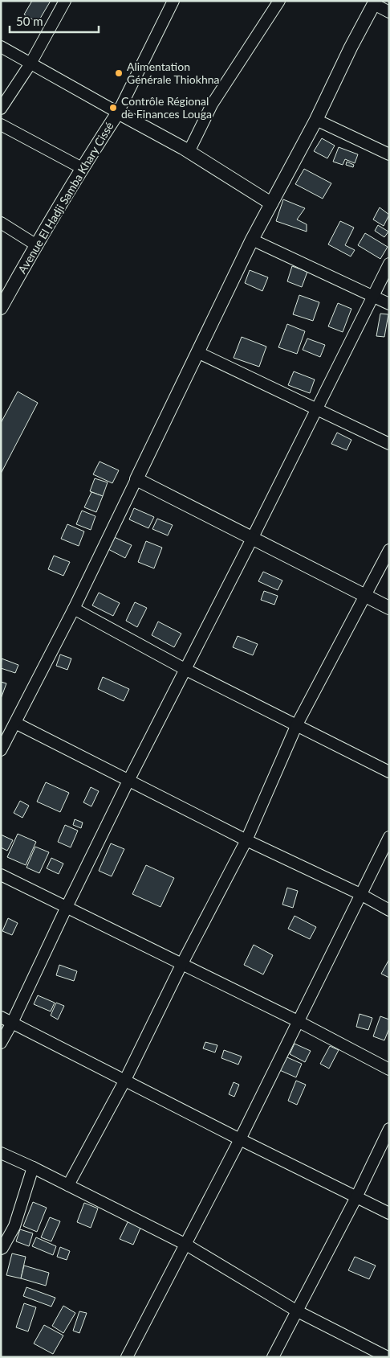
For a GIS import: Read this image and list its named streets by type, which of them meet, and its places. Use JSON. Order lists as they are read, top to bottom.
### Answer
{
  "streets": {
    "street": ["Avenue El Hadji Samba Khary Cissé"]
  },
  "places": ["Alimentation Générale Thiokhna", "Contrôle Régional de Finances Louga"],
  "scale_bar": "50 m"
}
